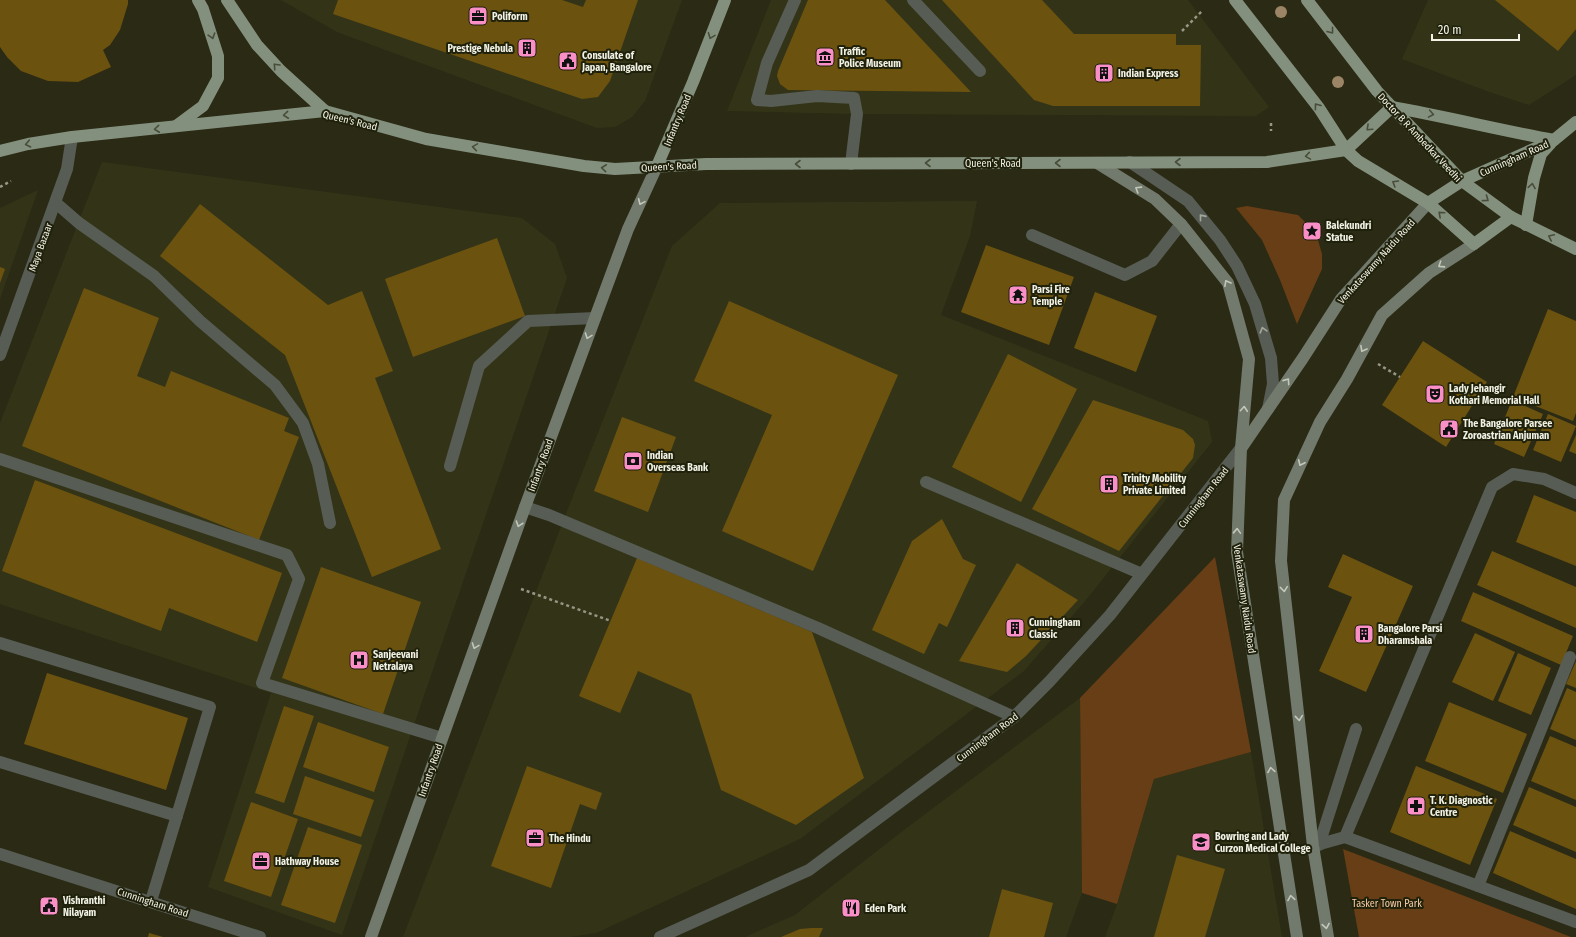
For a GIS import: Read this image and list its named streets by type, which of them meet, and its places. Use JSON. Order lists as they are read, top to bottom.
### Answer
{
  "streets": {
    "main road": [
      "Queen's Road",
      "Infantry Road",
      "Doctor B R Ambedkar Veedhi",
      "Cunningham Road"
    ],
    "street": ["Maya Bazaar", "Venkataswamy Naidu Road"]
  },
  "crossings": [
    ["Queen's Road", "Infantry Road"],
    ["Queen's Road", "Maya Bazaar"],
    ["Doctor B R Ambedkar Veedhi", "Cunningham Road"],
    ["Cunningham Road", "Venkataswamy Naidu Road"]
  ],
  "one_way": ["Queen's Road", "Infantry Road"],
  "parks": ["Tasker Town Park"],
  "places": {
    "office": ["Poliform", "The Hindu", "Hathway House"],
    "building": [
      "Prestige Nebula",
      "Indian Express",
      "Trinity Mobility Private Limited",
      "Cunningham Classic",
      "Bangalore Parsi Dharamshala"
    ],
    "museum": ["Traffic Police Museum"],
    "public building": ["Consulate of Japan, Bangalore", "The Bangalore Parsee Zoroastrian Anjuman", "Vishranthi Nilayam"],
    "place": ["Balekundri Statue"],
    "temple": ["Parsi Fire Temple"],
    "theatre": ["Lady Jehangir Kothari Memorial Hall"],
    "bank": ["Indian Overseas Bank"],
    "hospital": ["Sanjeevani Netralaya"],
    "pharmacy": ["T. K. Diagnostic Centre"],
    "school or university": ["Bowring and Lady Curzon Medical College"],
    "restaurant": ["Eden Park"]
  },
  "scale_bar": "20 m"
}
